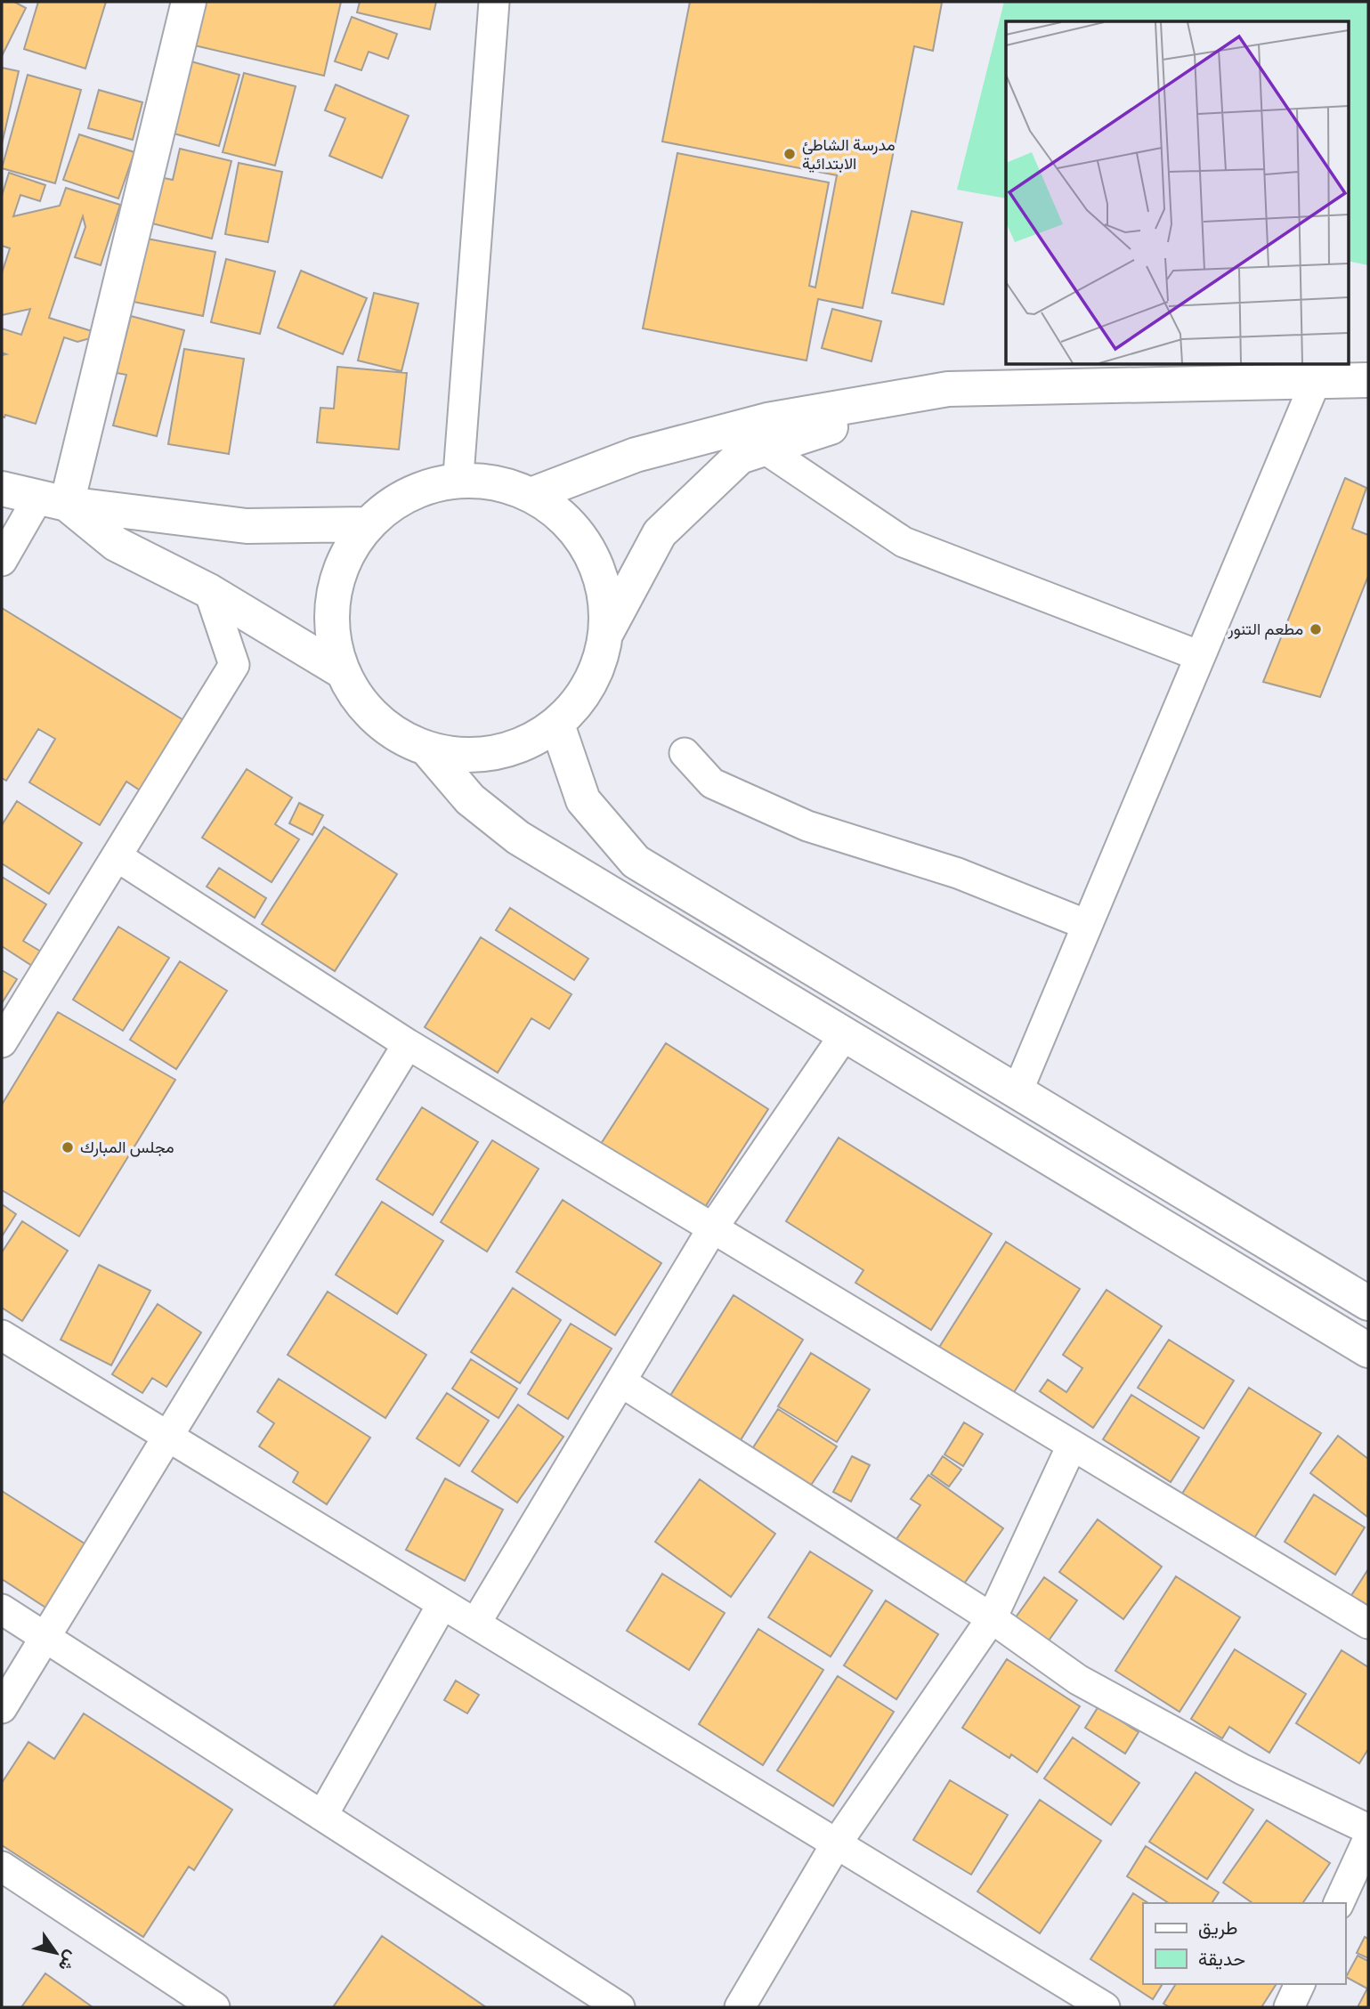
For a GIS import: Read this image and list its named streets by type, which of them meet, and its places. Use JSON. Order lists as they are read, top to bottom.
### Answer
{
  "places": ["مدرسة الشاطئ الابتدائية", "مطعم التنور", "مجلس المبارك"],
  "legend": ["طريق", "حديقة"],
  "north": "bottom right"
}
